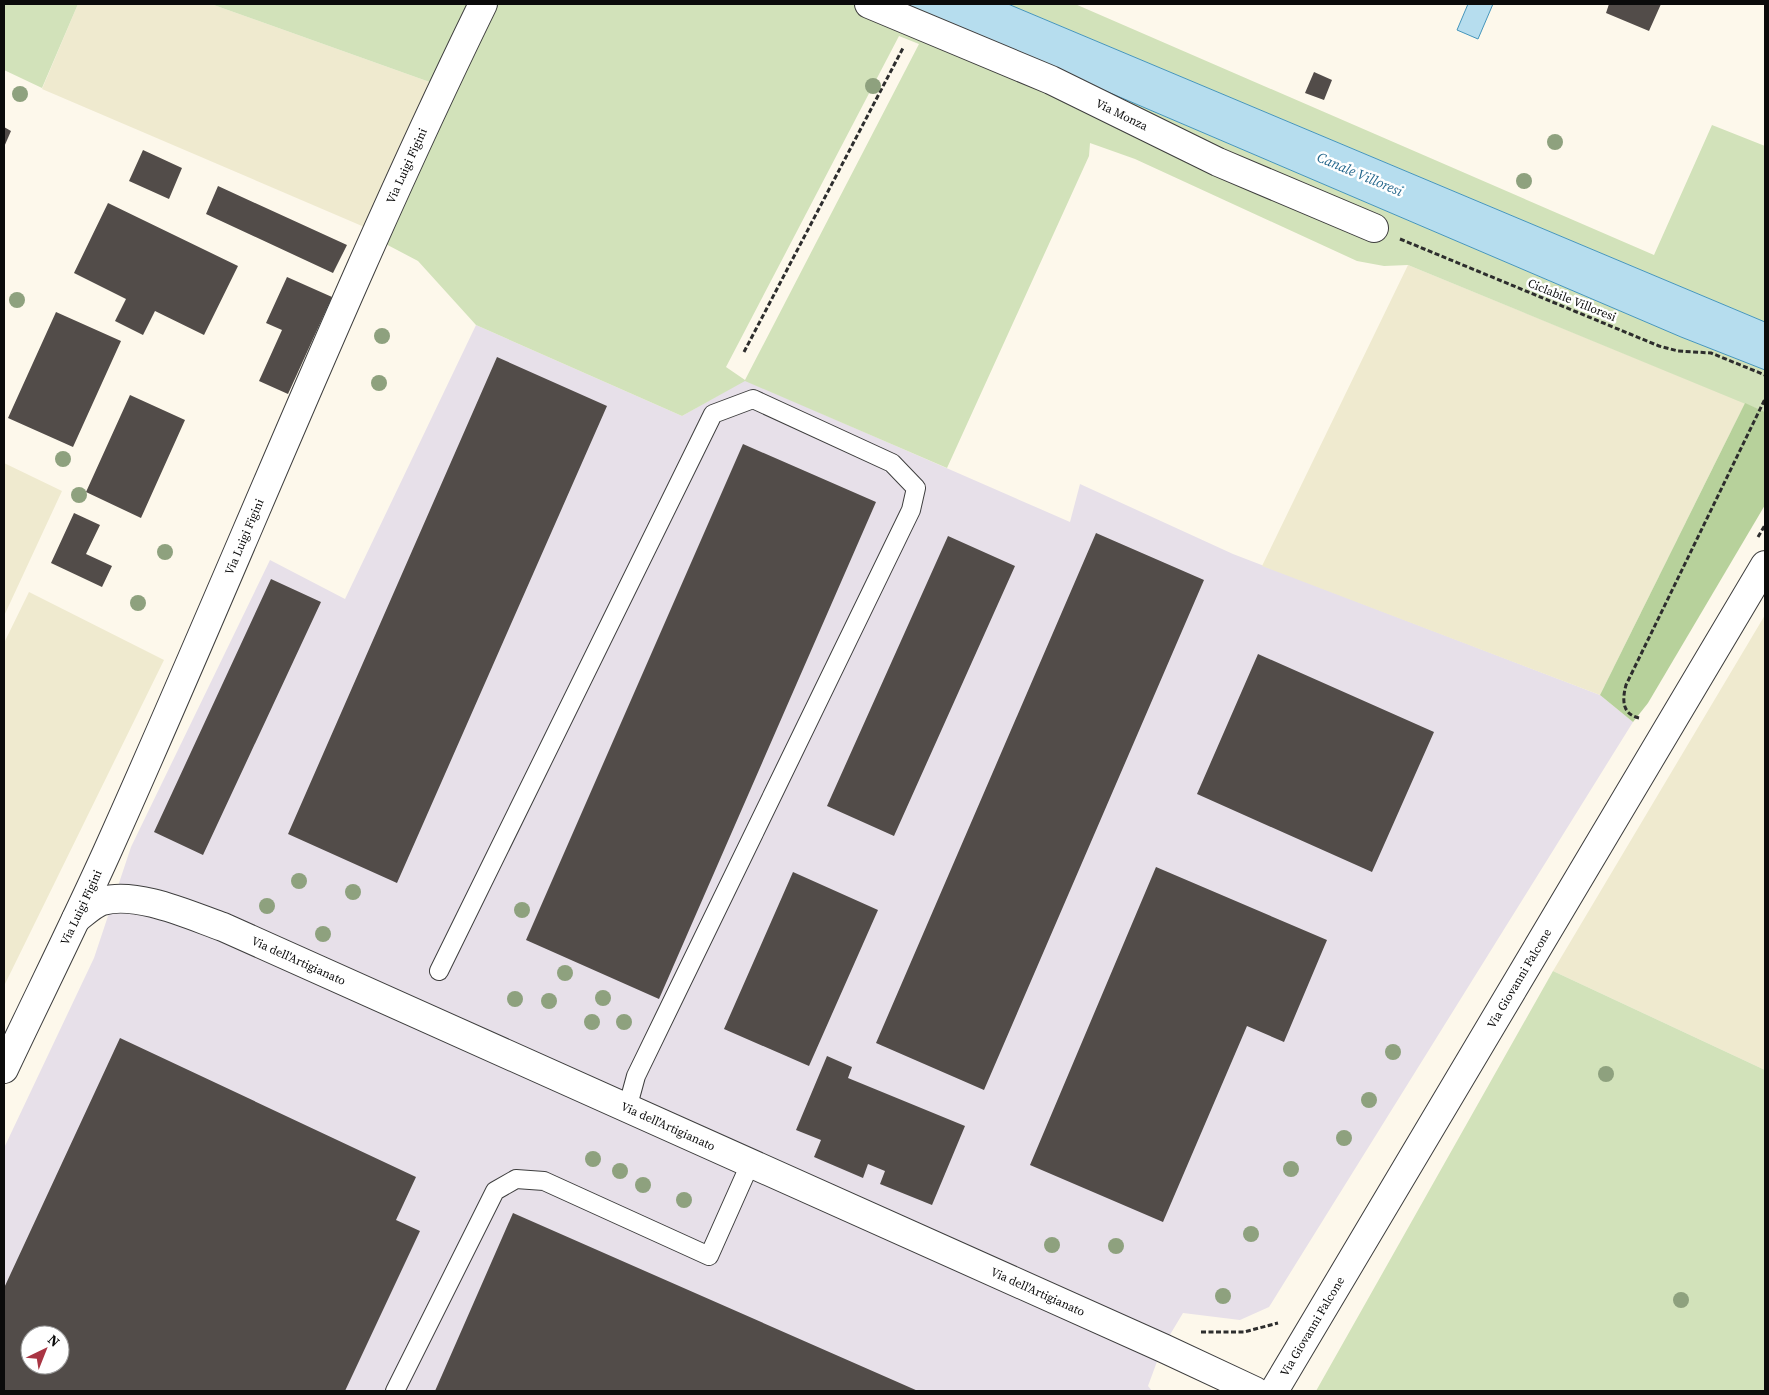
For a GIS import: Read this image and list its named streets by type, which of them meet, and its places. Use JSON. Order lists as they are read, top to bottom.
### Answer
{
  "streets": {
    "street": [
      "Via Monza",
      "Via Luigi Figini",
      "Via dell'Artigianato",
      "Via Giovanni Falcone"
    ],
    "path": ["Ciclabile Villoresi"]
  },
  "crossings": [
    ["Via Monza", "Ciclabile Villoresi"],
    ["Via Luigi Figini", "Via dell'Artigianato"]
  ],
  "water": ["Canale Villoresi"],
  "north": "top right"
}
